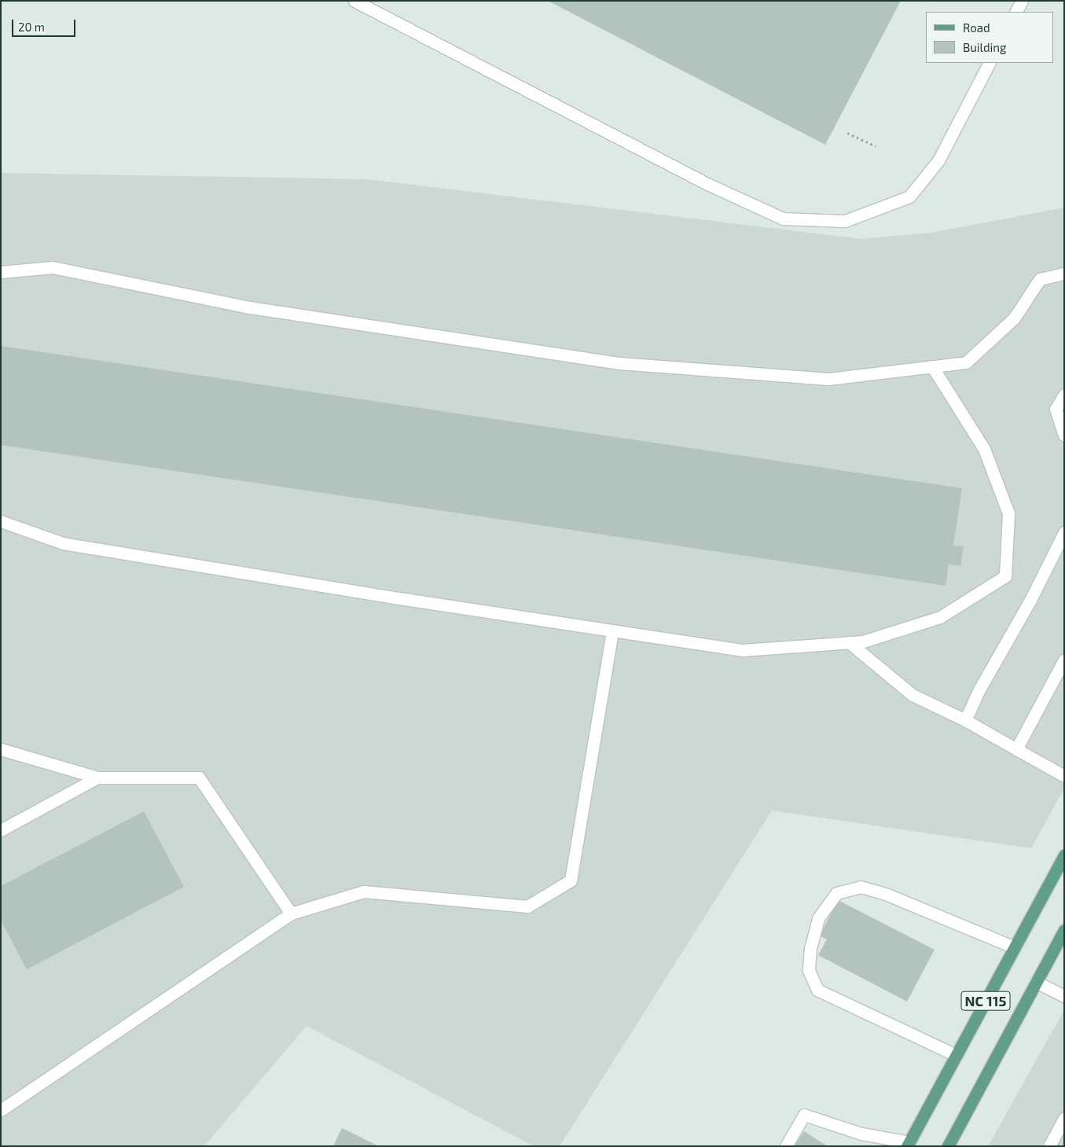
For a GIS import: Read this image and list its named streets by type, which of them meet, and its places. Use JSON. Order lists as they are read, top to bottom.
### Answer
{
  "streets": {
    "main road": ["NC 115"]
  },
  "legend": ["Road", "Building"],
  "scale_bar": "20 m"
}
